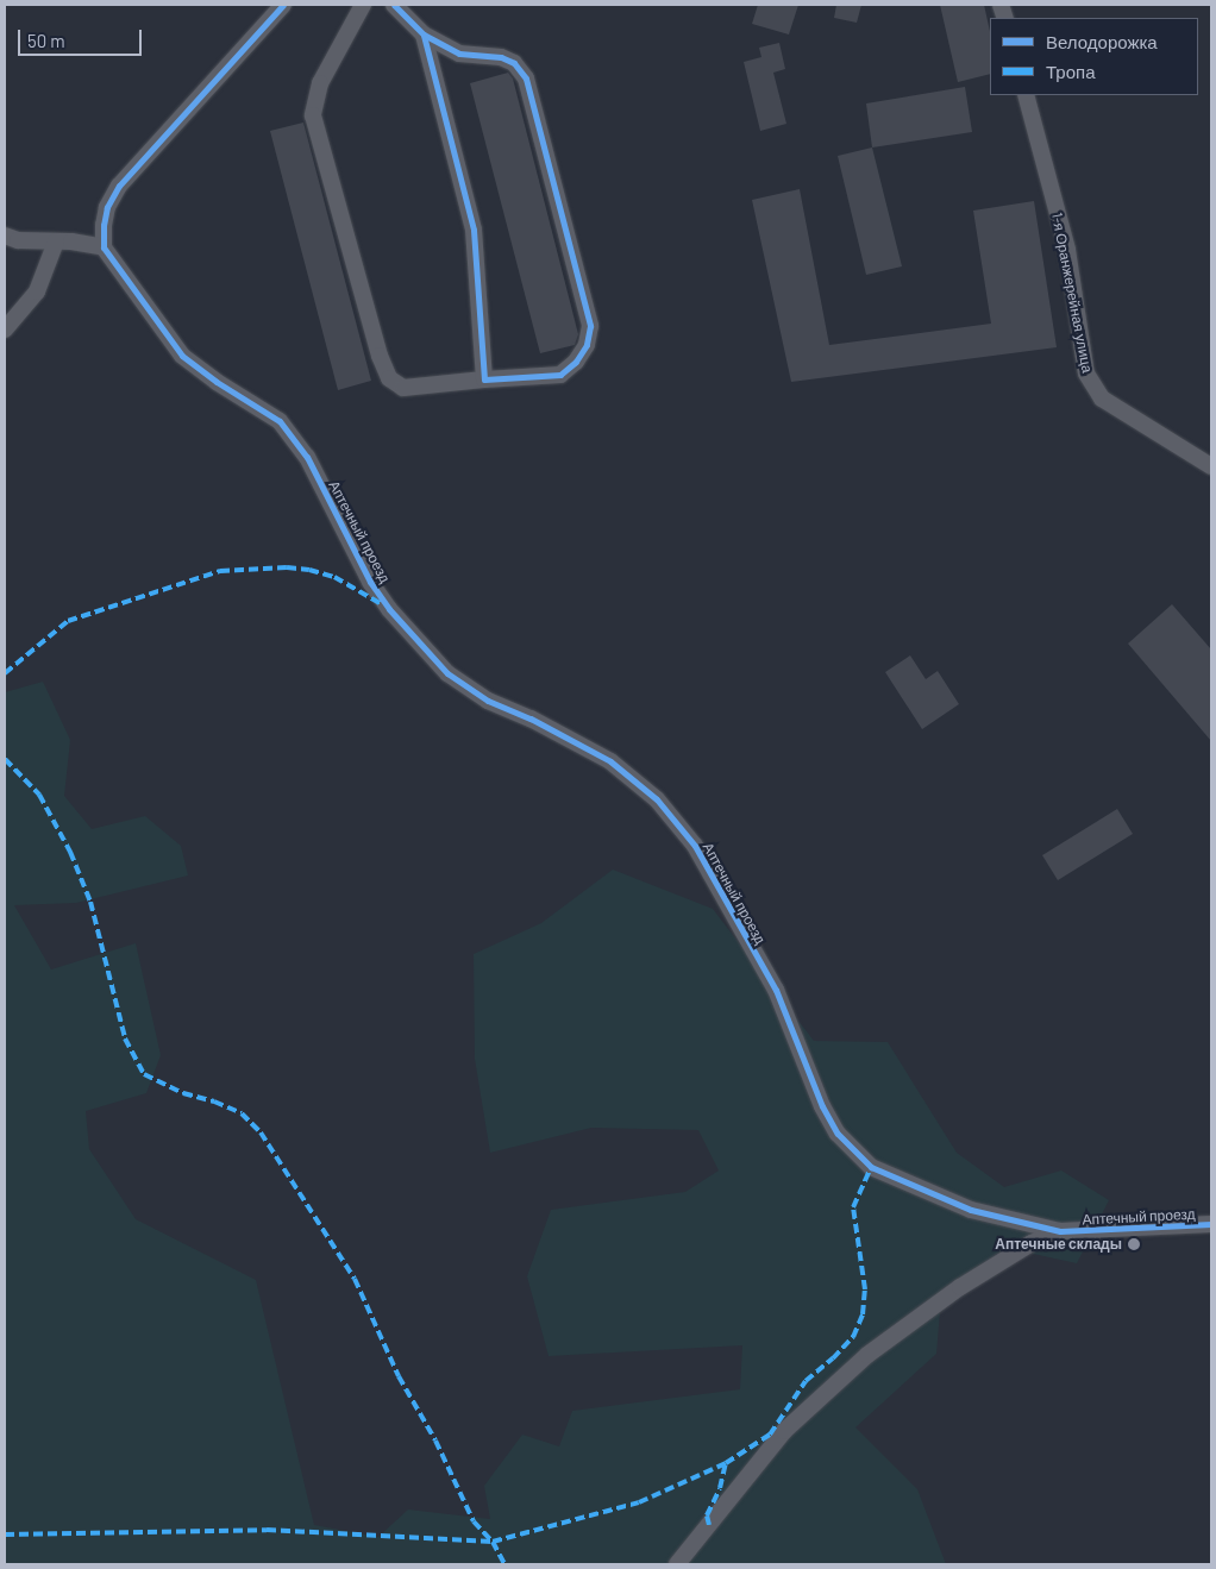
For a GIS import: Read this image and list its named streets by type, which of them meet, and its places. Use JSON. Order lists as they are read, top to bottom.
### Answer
{
  "streets": {
    "street": ["1-я Оранжерейная улица", "Аптечный проезд"]
  },
  "places": ["Аптечные склады"],
  "legend": ["Велодорожка", "Тропа"],
  "scale_bar": "50 m"
}
